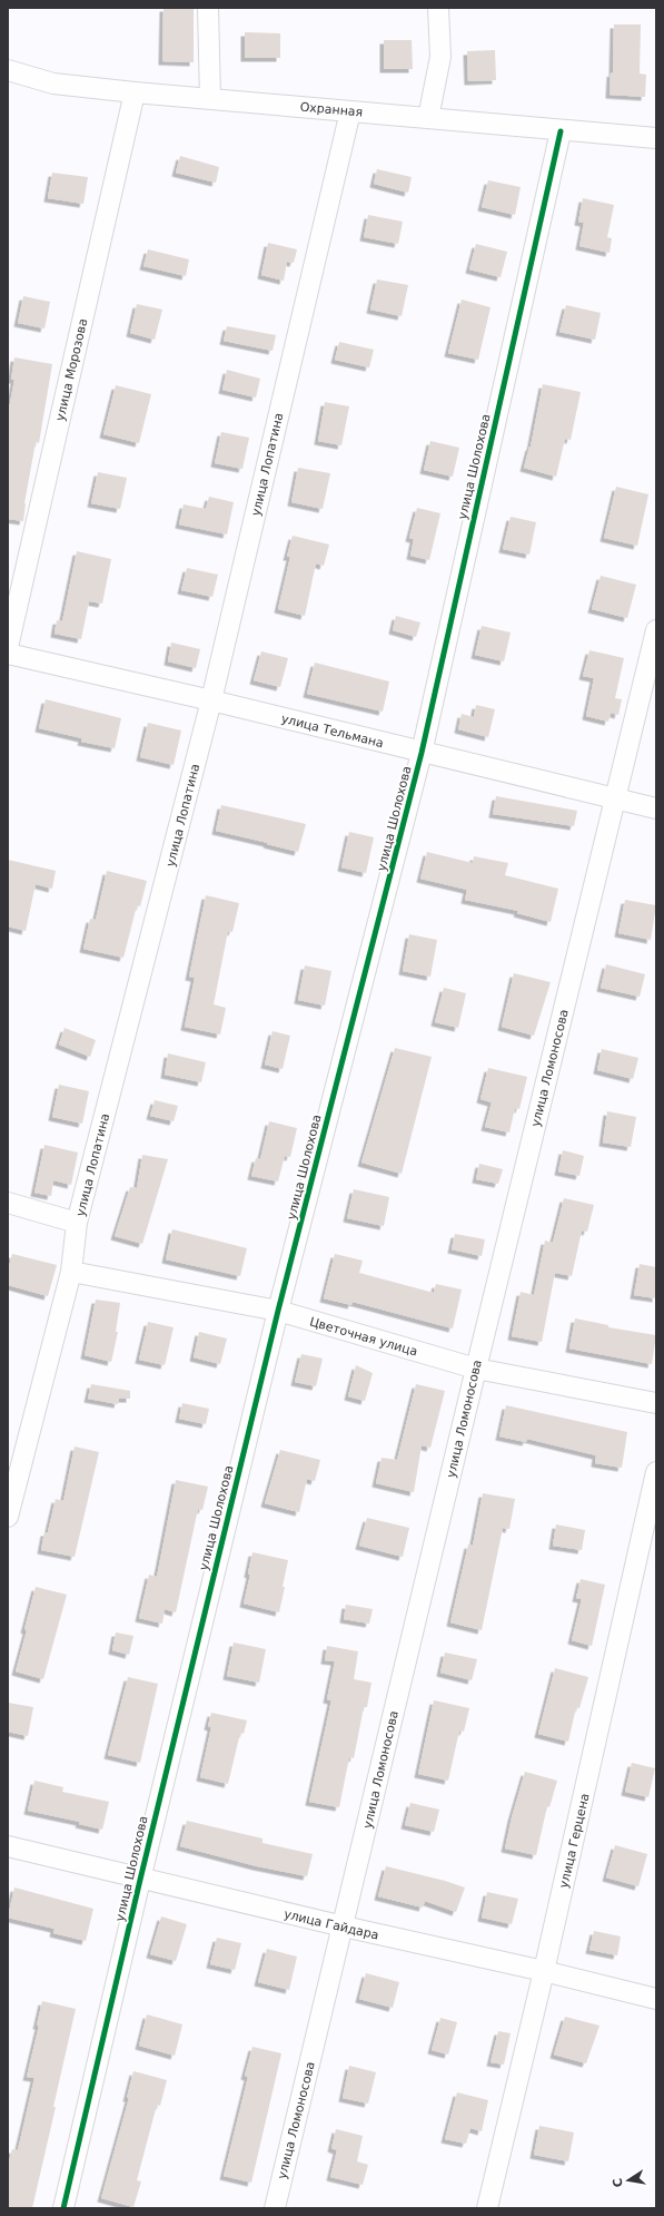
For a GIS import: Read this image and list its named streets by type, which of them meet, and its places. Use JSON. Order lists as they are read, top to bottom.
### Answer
{
  "streets": {
    "street": [
      "Охранная",
      "улица Морозова",
      "улица Лопатина",
      "улица Шолохова",
      "улица Тельмана",
      "улица Ломоносова",
      "Цветочная улица",
      "улица Герцена",
      "улица Гайдара"
    ]
  },
  "crossings": [
    ["Охранная", "улица Морозова"],
    ["Охранная", "улица Лопатина"],
    ["Охранная", "улица Шолохова"],
    ["улица Лопатина", "улица Тельмана"],
    ["улица Лопатина", "Цветочная улица"],
    ["улица Шолохова", "улица Тельмана"],
    ["улица Шолохова", "Цветочная улица"],
    ["улица Шолохова", "улица Гайдара"],
    ["улица Тельмана", "улица Ломоносова"],
    ["улица Ломоносова", "Цветочная улица"],
    ["улица Ломоносова", "улица Гайдара"],
    ["улица Герцена", "улица Гайдара"]
  ],
  "north": "left"
}
